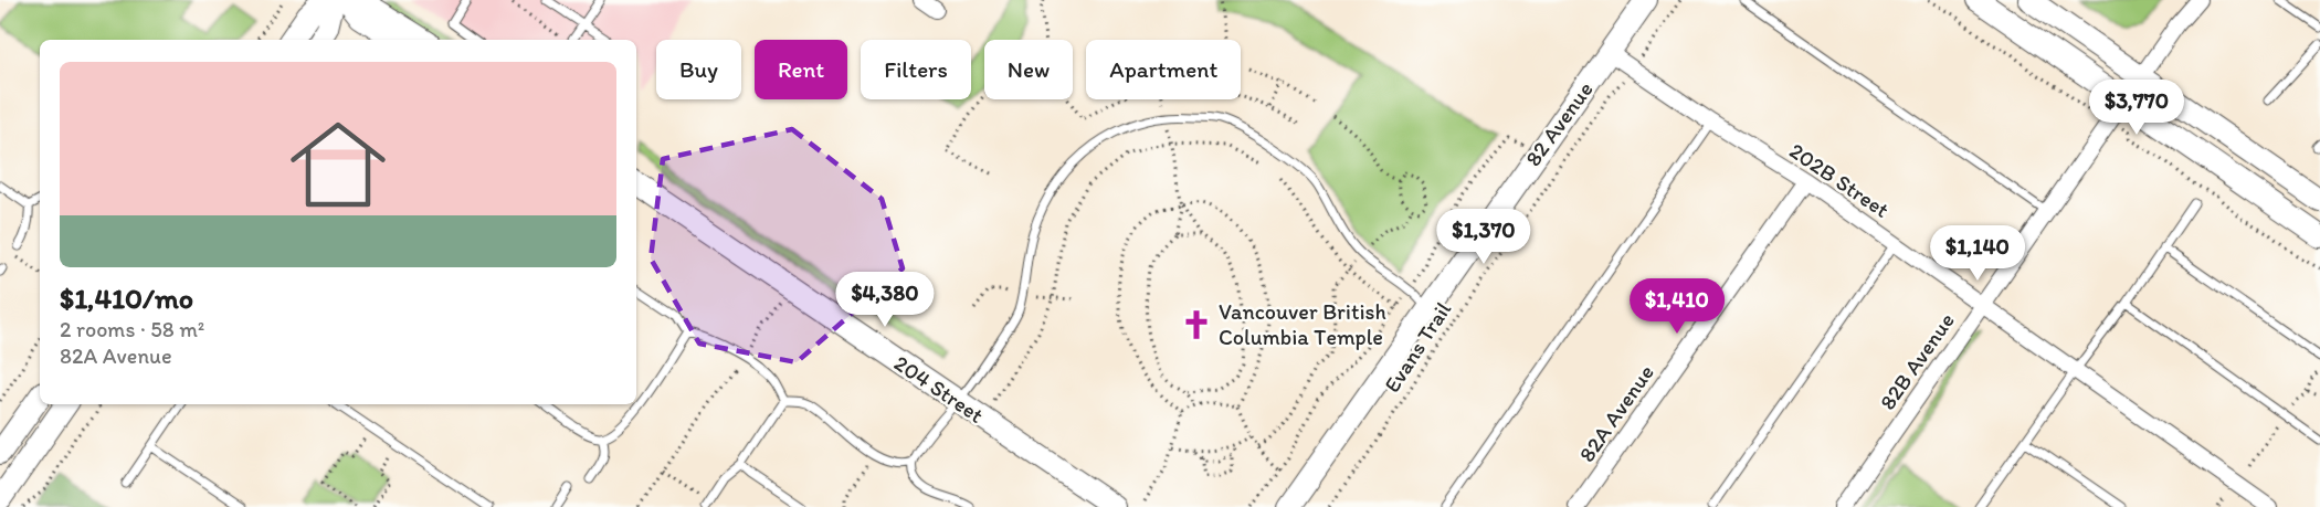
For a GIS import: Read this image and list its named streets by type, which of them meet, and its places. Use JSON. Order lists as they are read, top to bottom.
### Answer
{
  "streets": {
    "street": [
      "82 Avenue",
      "202B Street",
      "82B Avenue",
      "204 Street",
      "82A Avenue"
    ],
    "path": ["Evans Trail"]
  },
  "crossings": [
    ["82 Avenue", "202B Street"],
    ["82 Avenue", "Evans Trail"],
    ["202B Street", "82B Avenue"],
    ["202B Street", "82A Avenue"]
  ],
  "places": {
    "church": ["Vancouver British Columbia Temple"]
  },
  "page": {
    "chip": [
      "Buy",
      "Rent",
      "Filters",
      "New",
      "Apartment"
    ],
    "list": [
      {
        "name": "$1,410/mo",
        "note": "2 rooms · 58 m² · 82A Avenue"
      }
    ],
    "price": [
      "$3,770",
      "$1,370",
      "$1,140",
      "$4,380",
      "$1,410"
    ]
  }
}
